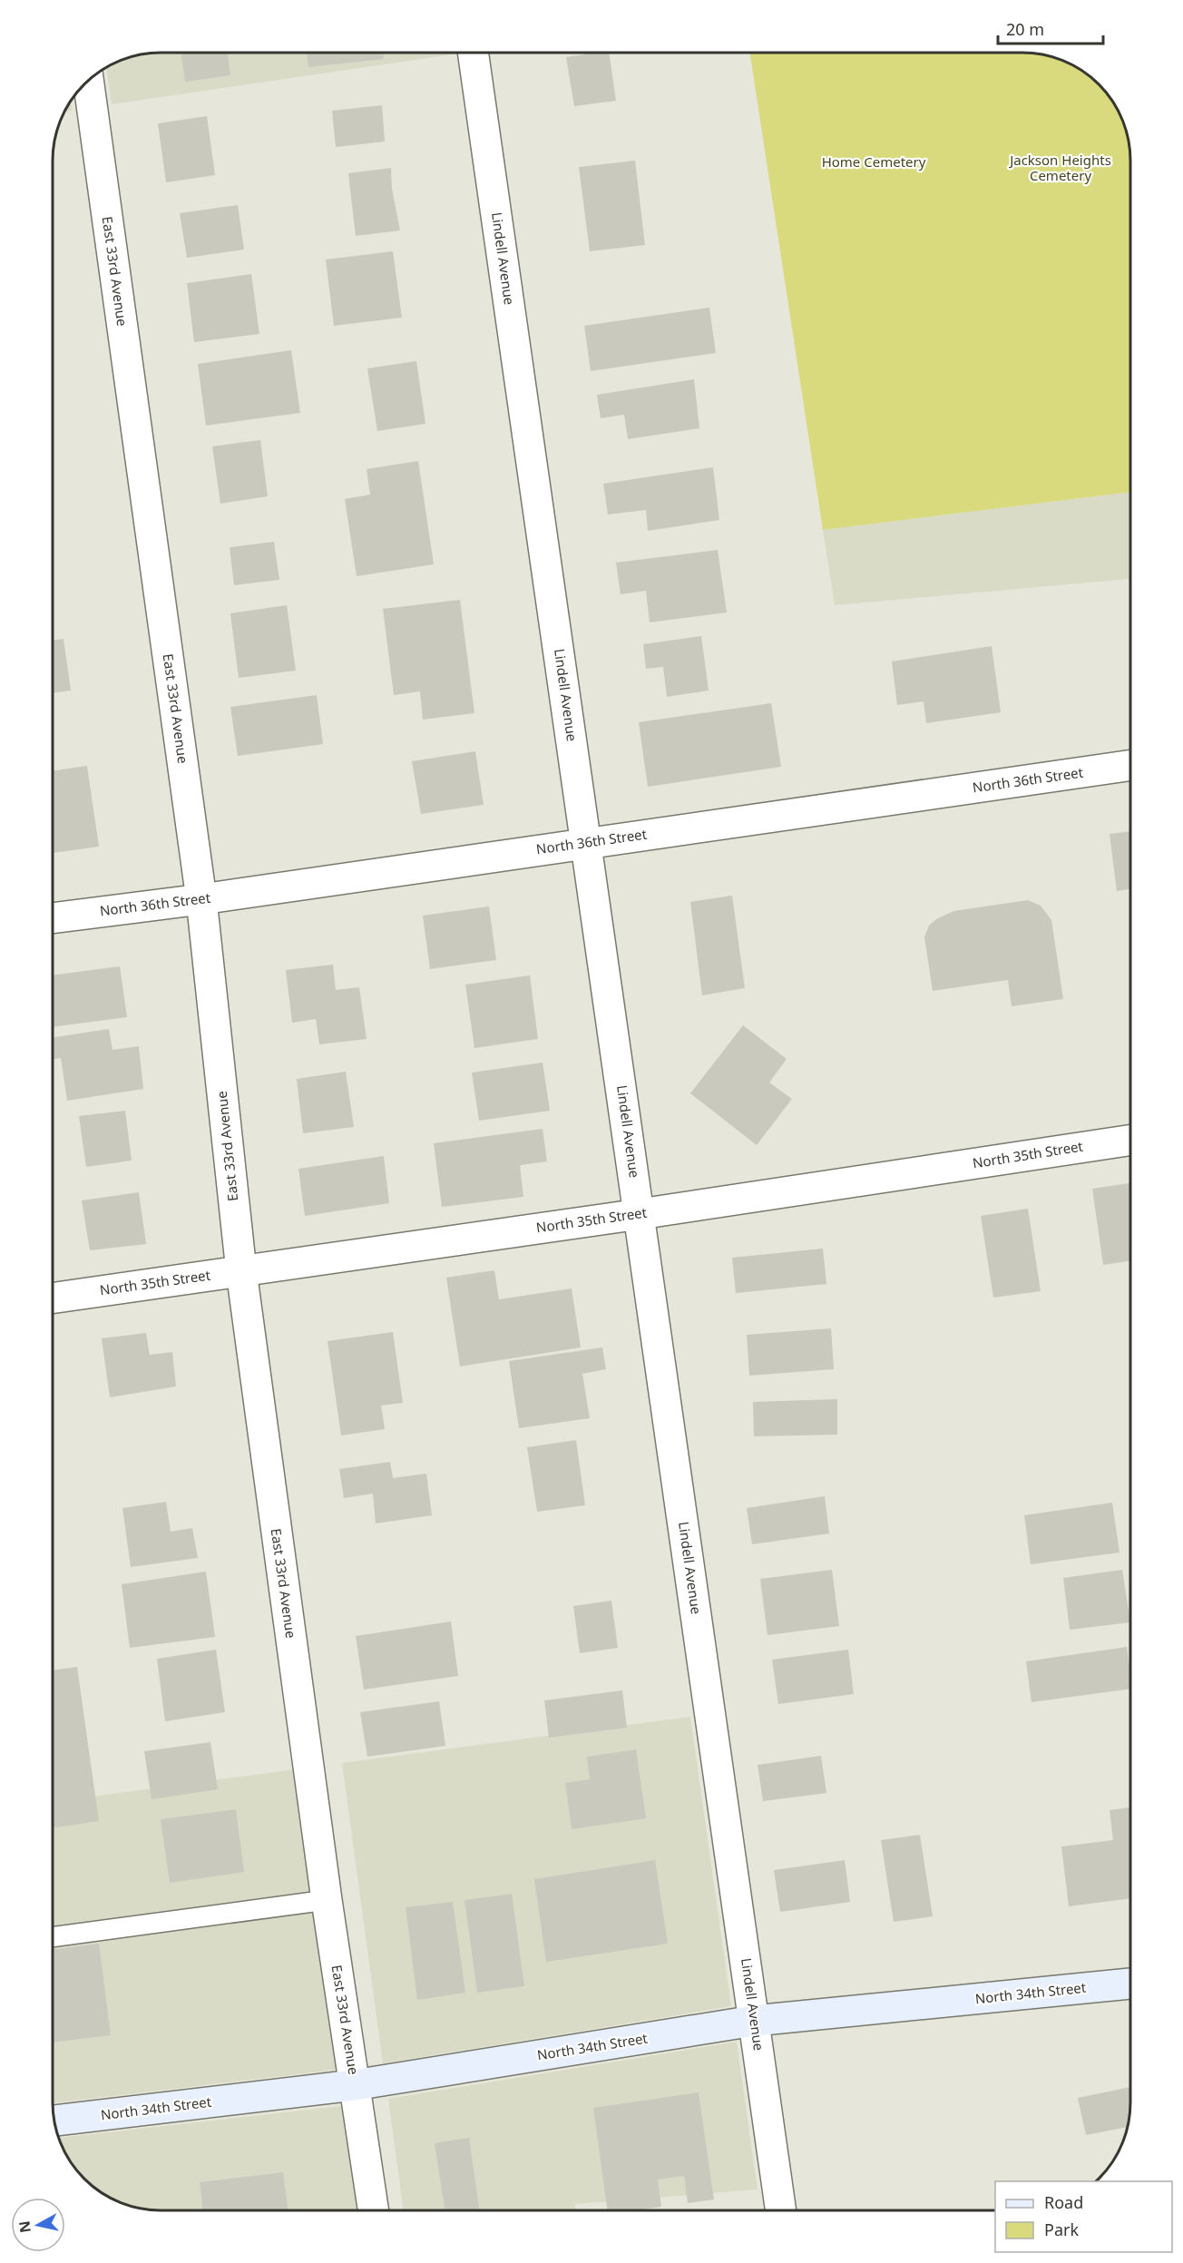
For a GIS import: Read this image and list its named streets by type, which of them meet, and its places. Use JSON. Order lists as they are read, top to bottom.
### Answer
{
  "streets": {
    "street": [
      "Lindell Avenue",
      "East 33rd Avenue",
      "North 36th Street",
      "North 35th Street",
      "North 34th Street"
    ]
  },
  "crossings": [
    ["Lindell Avenue", "North 36th Street"],
    ["Lindell Avenue", "North 35th Street"],
    ["Lindell Avenue", "North 34th Street"],
    ["East 33rd Avenue", "North 36th Street"],
    ["East 33rd Avenue", "North 35th Street"],
    ["East 33rd Avenue", "North 34th Street"]
  ],
  "parks": ["Jackson Heights Cemetery", "Home Cemetery"],
  "legend": ["Road", "Park"],
  "scale_bar": "20 m",
  "north": "left"
}
